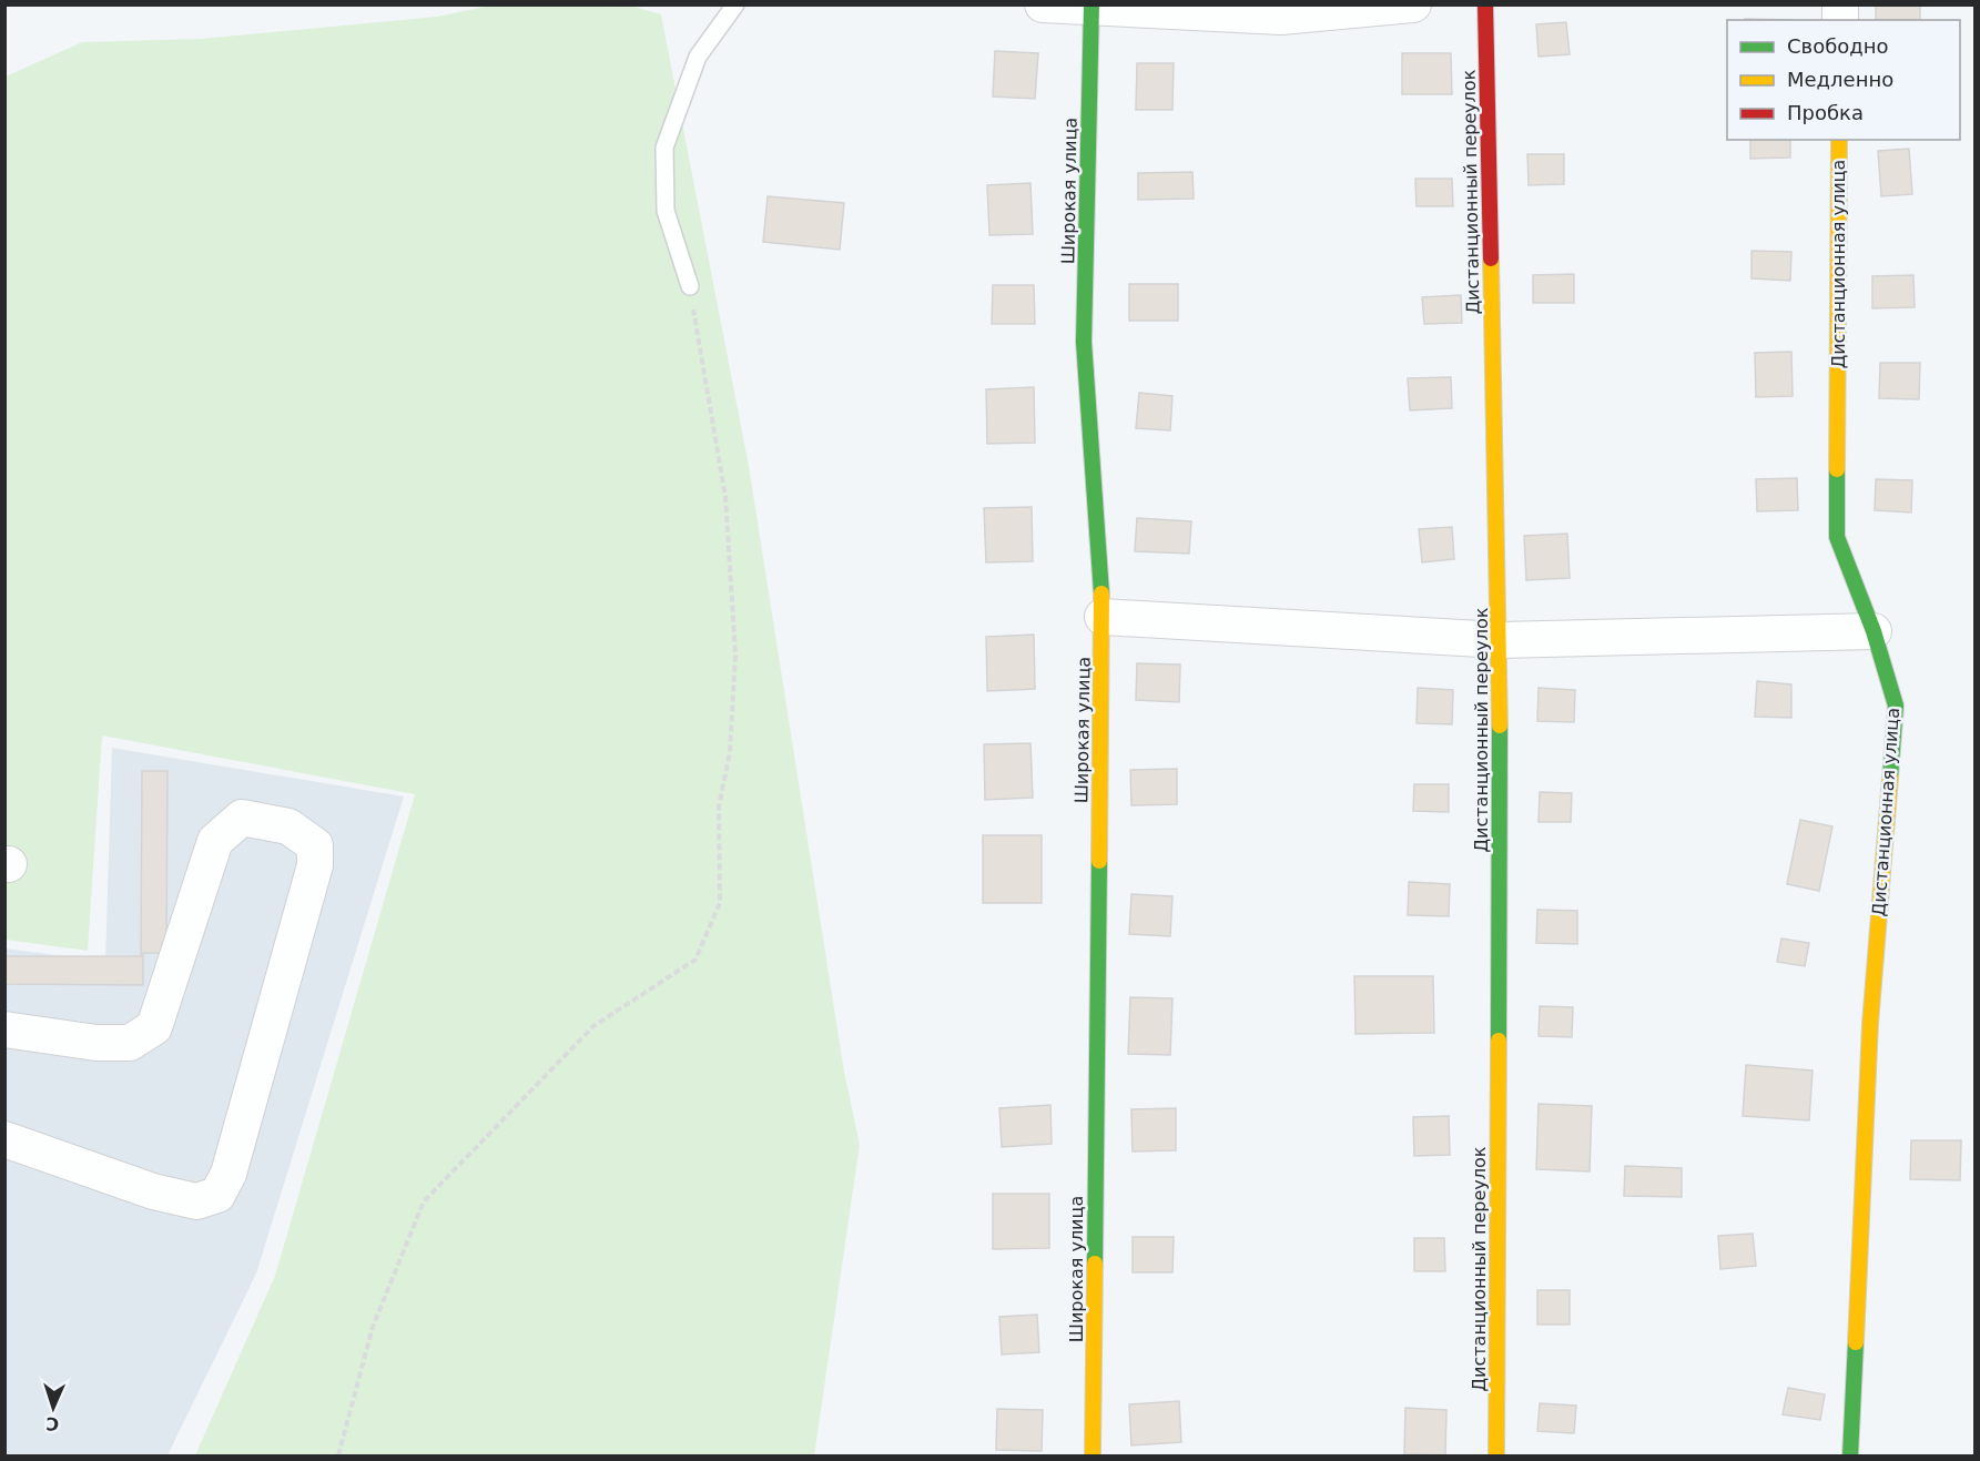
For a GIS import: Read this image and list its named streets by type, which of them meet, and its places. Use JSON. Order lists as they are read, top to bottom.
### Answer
{
  "streets": {
    "street": ["Широкая улица", "Дистанционный переулок", "Дистанционная улица"]
  },
  "legend": ["Свободно", "Медленно", "Пробка"],
  "north": "bottom"
}
